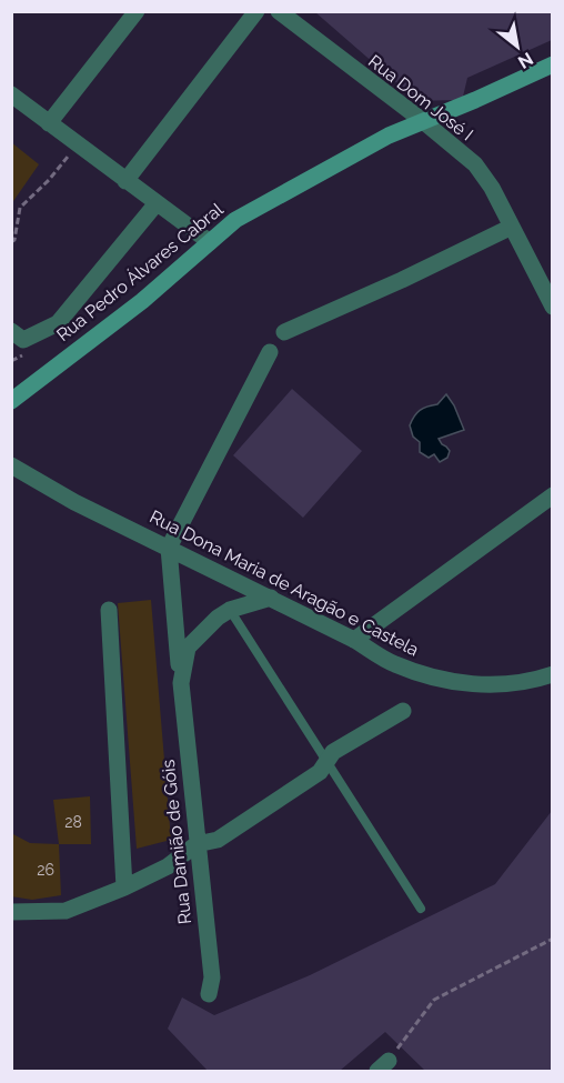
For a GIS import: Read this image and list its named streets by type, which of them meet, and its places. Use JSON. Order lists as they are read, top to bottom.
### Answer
{
  "streets": {
    "street": [
      "Rua Dom José I",
      "Rua Pedro Álvares Cabral",
      "Rua Dona Maria de Aragão e Castela",
      "Rua Damião de Góis"
    ]
  },
  "crossings": [
    ["Rua Dom José I", "Rua Pedro Álvares Cabral"],
    ["Rua Dona Maria de Aragão e Castela", "Rua Damião de Góis"]
  ],
  "house_numbers": ["28", "26"],
  "north": "bottom right"
}
